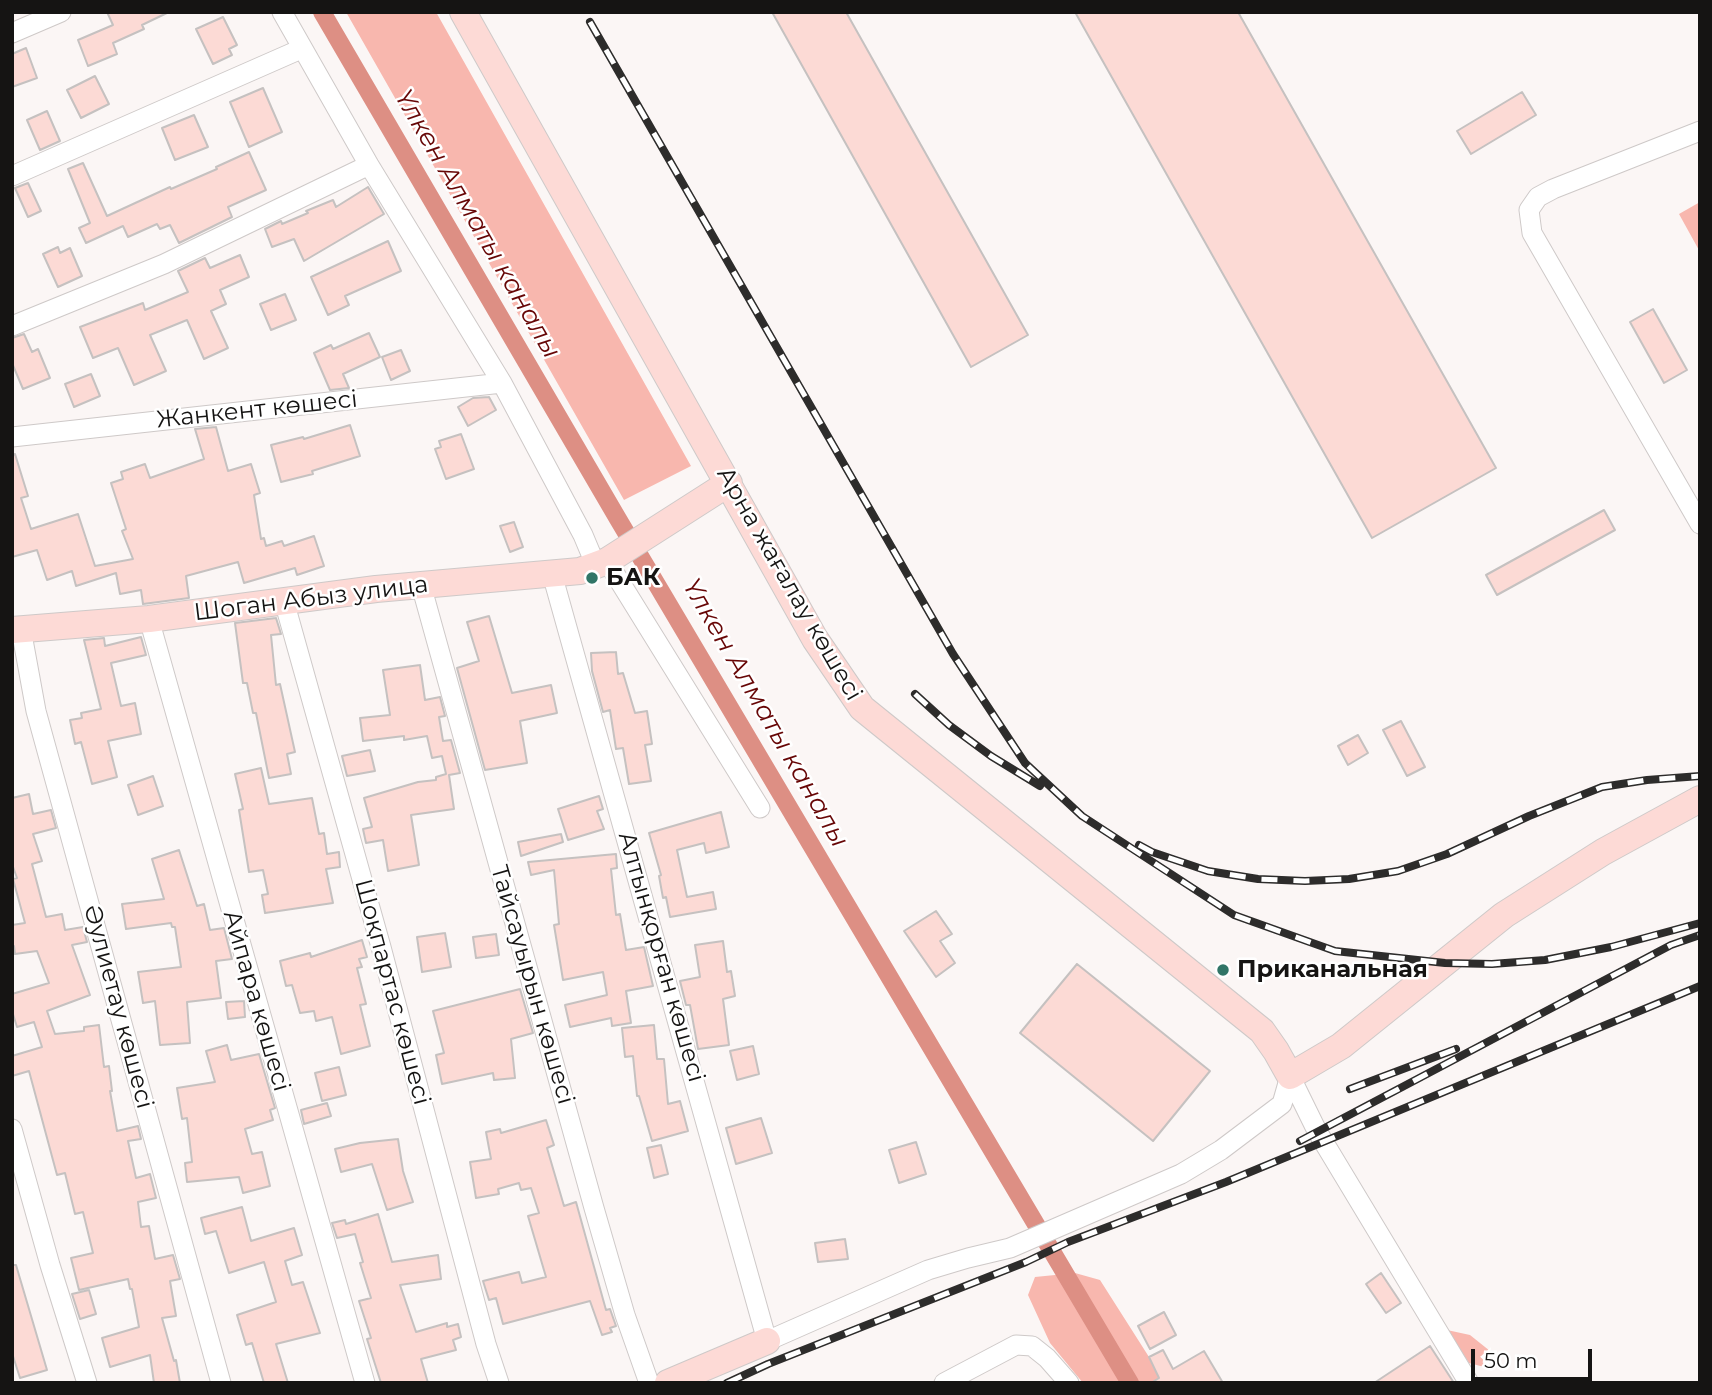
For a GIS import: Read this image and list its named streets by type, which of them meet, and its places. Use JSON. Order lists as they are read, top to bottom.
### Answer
{
  "streets": {
    "street": [
      "Жанкент көшесі",
      "Арна жағалау көшесі",
      "Шоган Абыз улица",
      "Алтынқорған көшесі",
      "Тайсауырын көшесі",
      "Шоқпартас көшесі",
      "Айпара көшесі",
      "Әулиетау көшесі"
    ]
  },
  "crossings": [
    ["Шоган Абыз улица", "Алтынқорған көшесі"],
    ["Шоган Абыз улица", "Тайсауырын көшесі"],
    ["Шоган Абыз улица", "Шоқпартас көшесі"],
    ["Шоган Абыз улица", "Айпара көшесі"],
    ["Шоган Абыз улица", "Әулиетау көшесі"]
  ],
  "water": ["Үлкен Алматы каналы"],
  "places": ["БАК", "Приканальная"],
  "scale_bar": "50 m"
}
